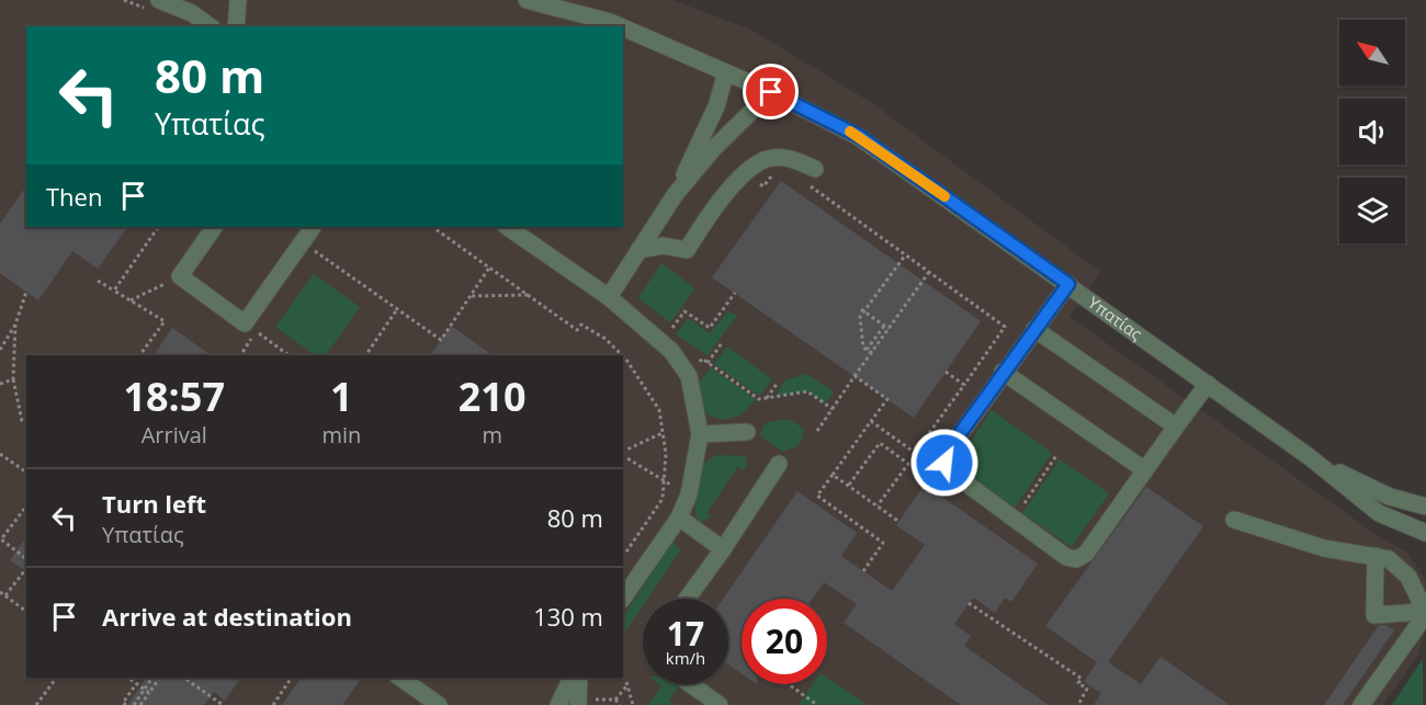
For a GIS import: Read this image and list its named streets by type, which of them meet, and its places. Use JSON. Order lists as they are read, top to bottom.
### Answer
{
  "streets": {
    "lane": ["Υπατίας"]
  },
  "north": "top left",
  "page": {
    "turn": ["80 m", "Υπατίας"],
    "then": "Then",
    "eta": [
      "18:57",
      "Arrival",
      "1",
      "min",
      "210",
      "m"
    ],
    "list": [
      {
        "name": "Turn left",
        "note": "Υπατίας",
        "value": "80 m"
      },
      {
        "name": "Arrive at destination",
        "value": "130 m"
      }
    ],
    "speed": "17 km/h",
    "limit": "20"
  }
}
